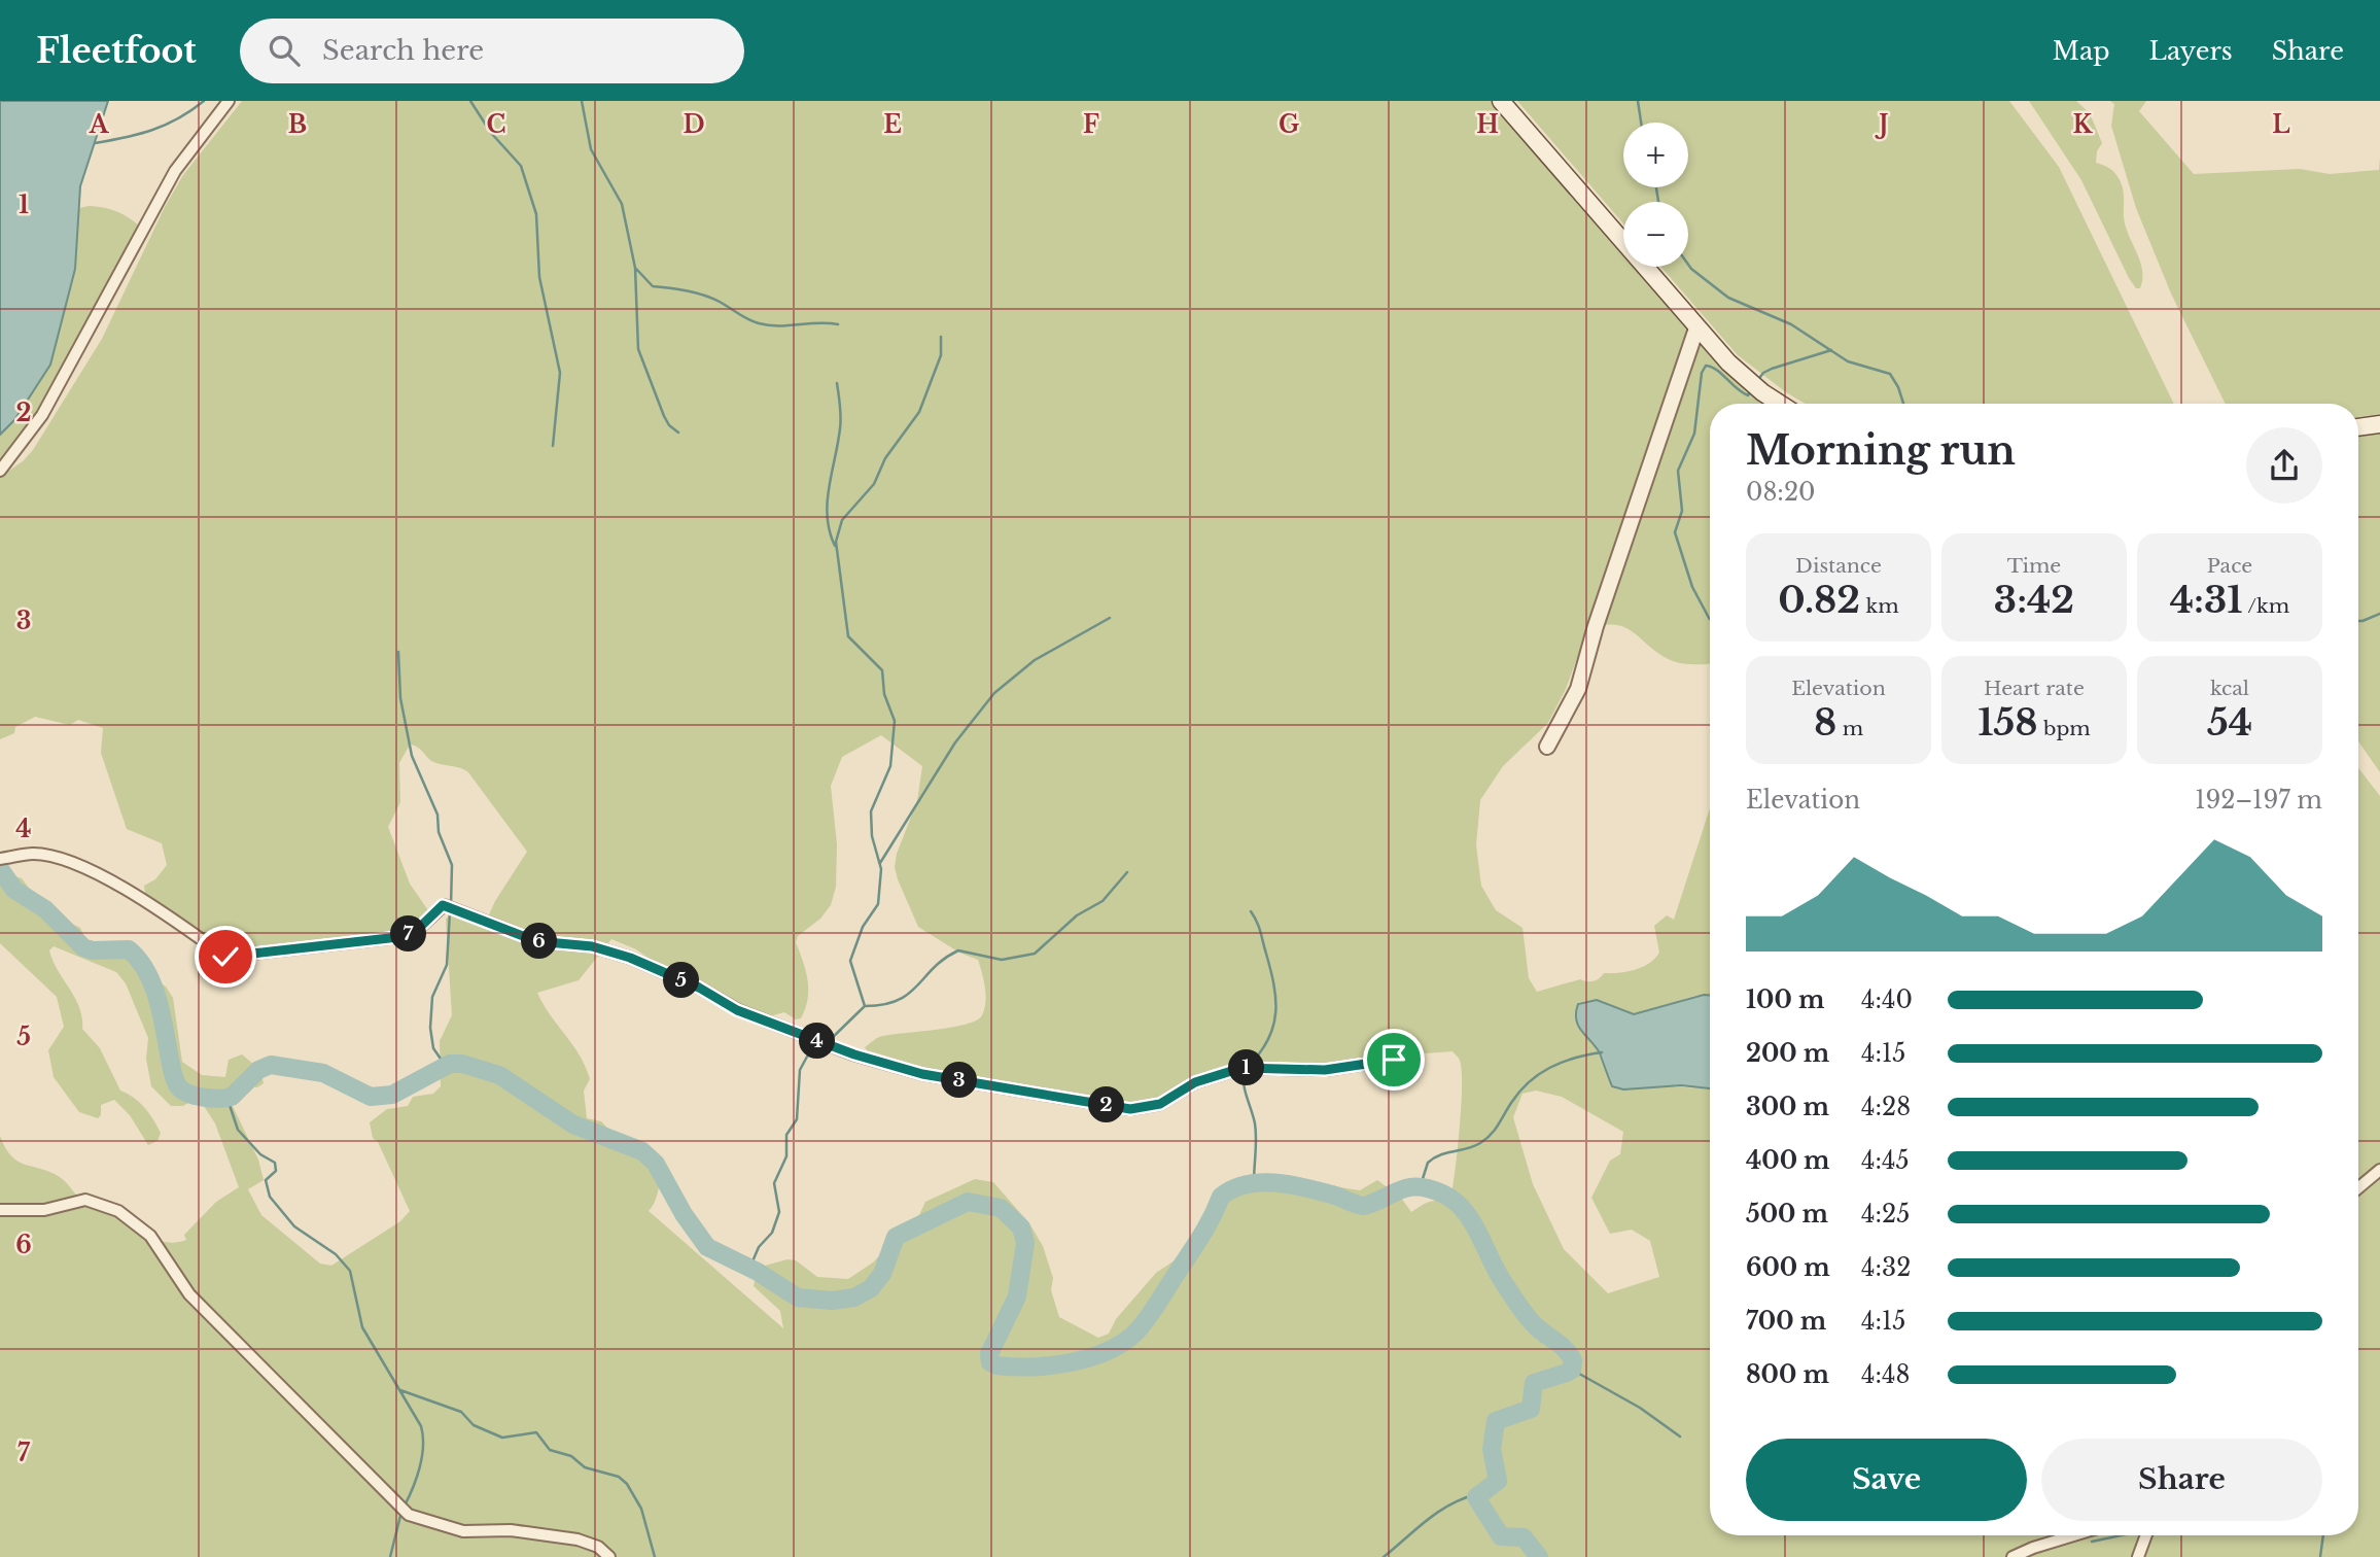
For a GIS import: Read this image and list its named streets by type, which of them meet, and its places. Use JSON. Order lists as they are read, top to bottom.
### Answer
{
  "page": {
    "header": "Fleetfoot",
    "search": "Search here",
    "nav": ["Map", "Layers", "Share"],
    "map_buttons": ["+", "−"],
    "heading": ["Morning run", "08:20"],
    "stats": [
      ["Distance", "0.82 km"],
      ["Time", "3:42"],
      ["Pace", "4:31 /km"],
      ["Elevation", "8 m"],
      ["Heart rate", "158 bpm"],
      ["kcal", "54"]
    ],
    "chart": ["Elevation", "192–197 m"],
    "pins": [
      "7",
      "6",
      "5",
      "4",
      "1",
      "3",
      "2"
    ],
    "list": [
      {
        "name": "100 m",
        "note": "4:40"
      },
      {
        "name": "200 m",
        "note": "4:15"
      },
      {
        "name": "300 m",
        "note": "4:28"
      },
      {
        "name": "400 m",
        "note": "4:45"
      },
      {
        "name": "500 m",
        "note": "4:25"
      },
      {
        "name": "600 m",
        "note": "4:32"
      },
      {
        "name": "700 m",
        "note": "4:15"
      },
      {
        "name": "800 m",
        "note": "4:48"
      }
    ],
    "buttons": ["Save", "Share"]
  },
  "grid": {
    "columns": [
      "A",
      "B",
      "C",
      "D",
      "E",
      "F",
      "G",
      "H",
      "J",
      "K",
      "L"
    ],
    "rows": [
      "1",
      "2",
      "3",
      "4",
      "5",
      "6",
      "7"
    ]
  }
}
